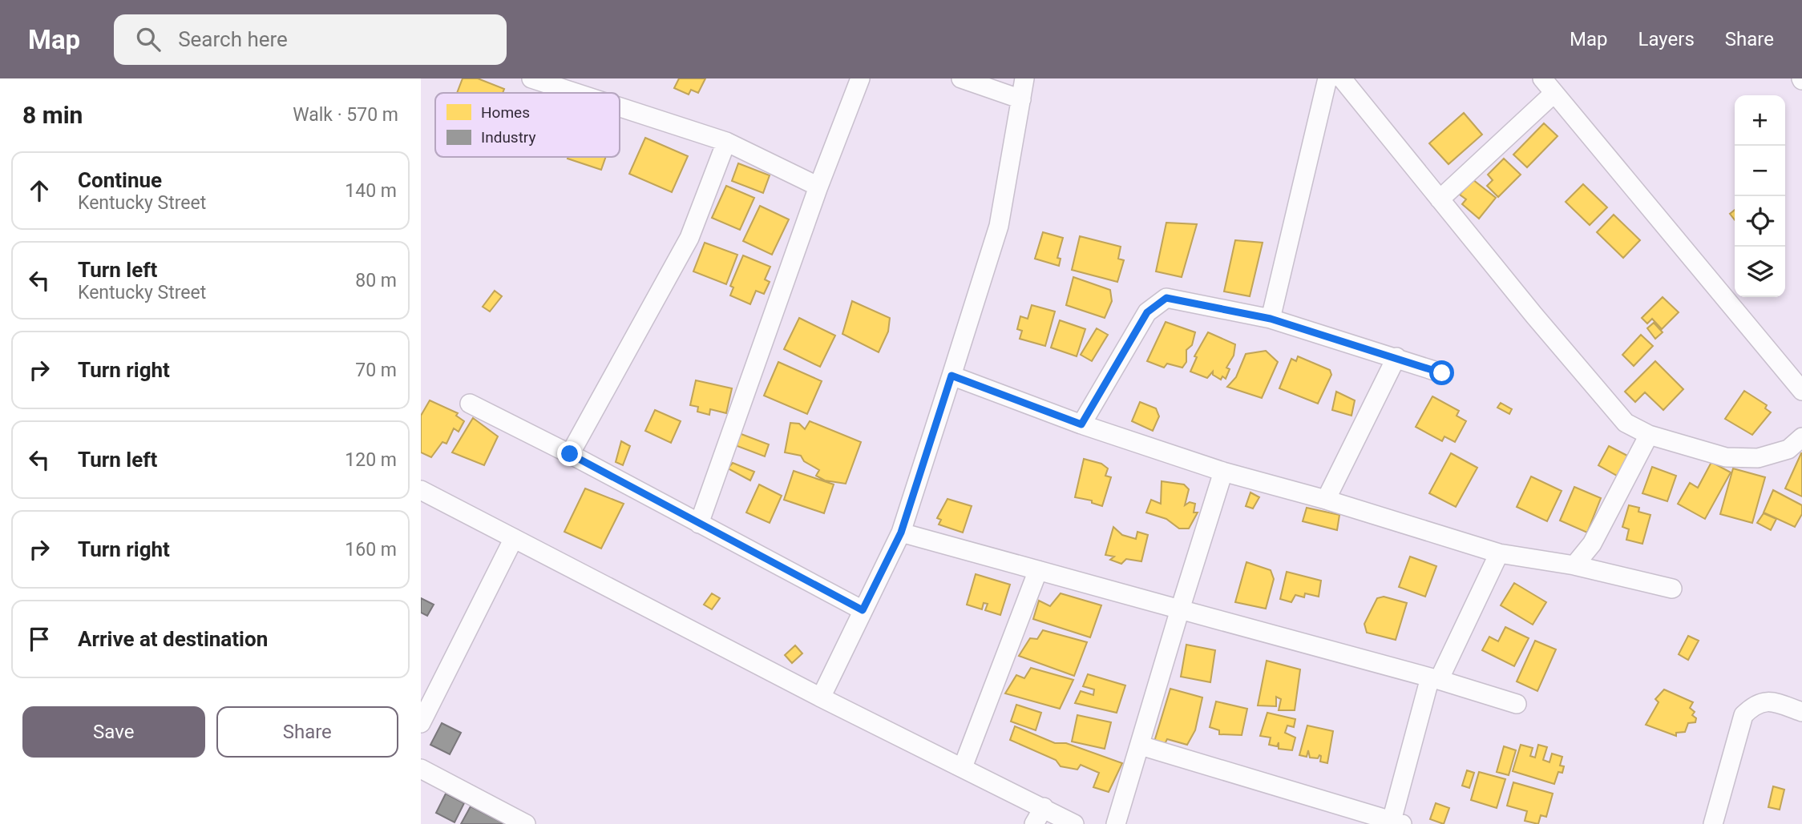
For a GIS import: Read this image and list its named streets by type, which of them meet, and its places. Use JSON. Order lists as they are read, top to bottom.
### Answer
{
  "legend": ["Homes", "Industry"],
  "page": {
    "header": "Map",
    "search": "Search here",
    "nav": ["Map", "Layers", "Share"],
    "heading": ["8 min", "Walk · 570 m"],
    "map_buttons": ["+", "−"],
    "list": [
      ["Continue", "Kentucky Street", "140 m"],
      ["Turn left", "Kentucky Street", "80 m"],
      ["Turn right", "70 m"],
      ["Turn left", "120 m"],
      ["Turn right", "160 m"],
      "Arrive at destination"
    ],
    "buttons": ["Save", "Share"]
  }
}
